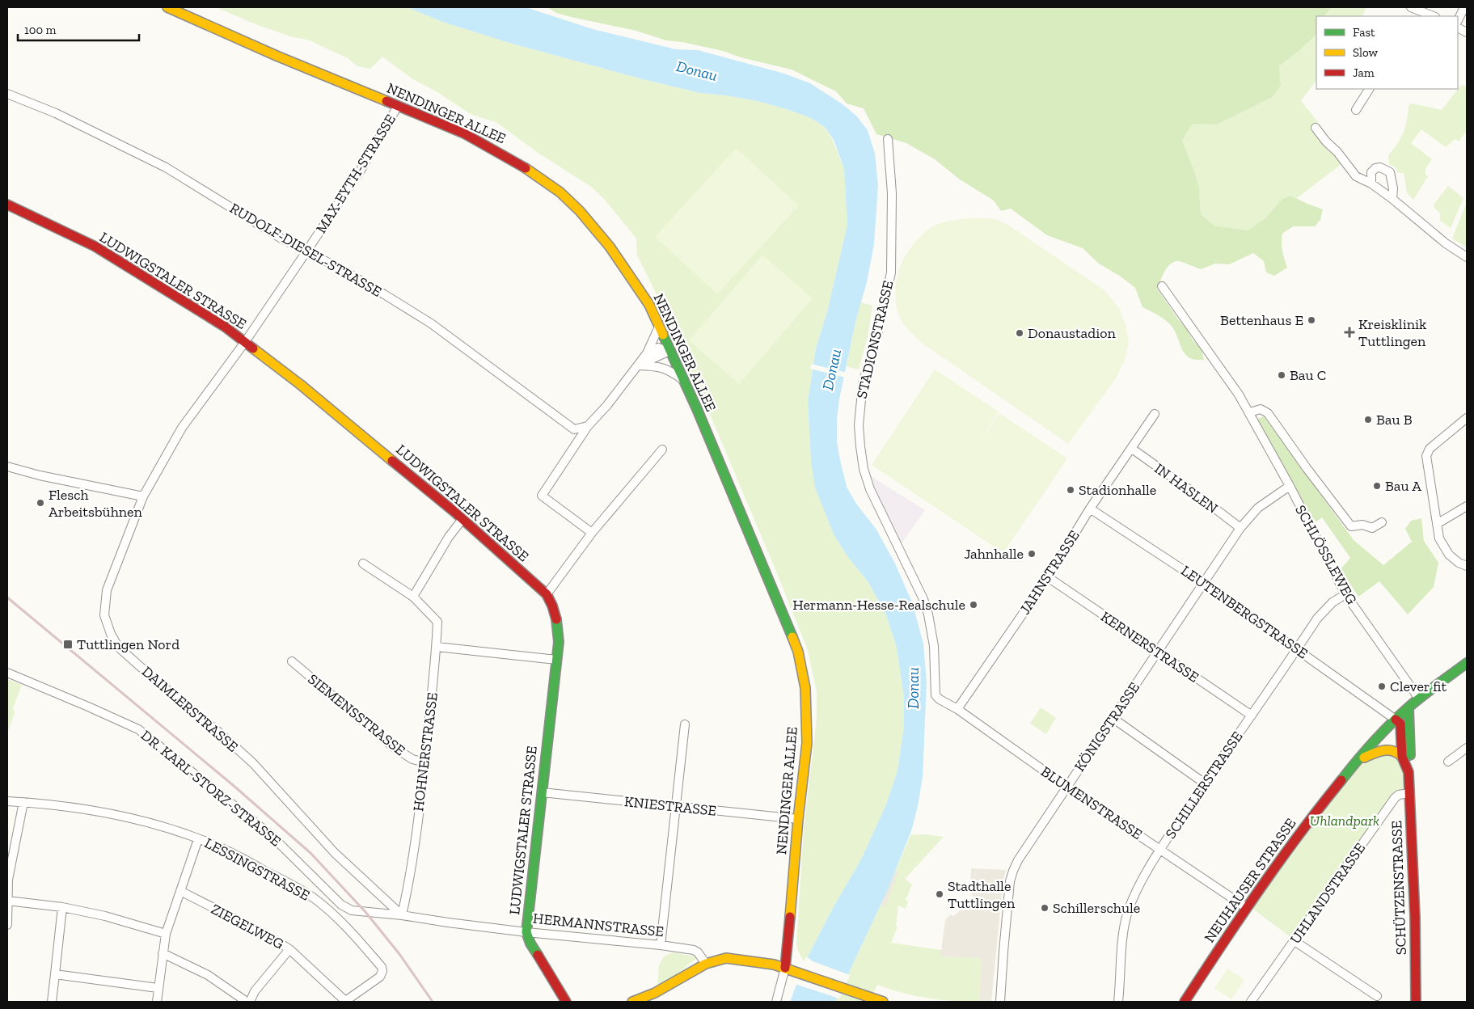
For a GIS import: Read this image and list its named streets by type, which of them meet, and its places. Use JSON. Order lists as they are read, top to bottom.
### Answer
{
  "streets": {
    "street": [
      "NENDINGER ALLEE",
      "MAX-EYTH-STRASSE",
      "RUDOLF-DIESEL-STRASSE",
      "LUDWIGSTALER STRASSE",
      "STADIONSTRASSE",
      "IN HASLEN",
      "SCHLÖSSLEWEG",
      "JAHNSTRASSE",
      "LEUTENBERGSTRASSE",
      "KERNERSTRASSE",
      "DAIMLERSTRASSE",
      "SIEMENSSTRASSE",
      "KÖNIGSTRASSE",
      "HOHNERSTRASSE",
      "SCHILLERSTRASSE",
      "DR. KARL-STORZ-STRASSE",
      "BLUMENSTRASSE",
      "KNIESTRASSE",
      "LESSINGSTRASSE",
      "NEUHAUSER STRASSE",
      "SCHÜTZENSTRASSE",
      "UHLANDSTRASSE",
      "HERMANNSTRASSE",
      "ZIEGELWEG"
    ]
  },
  "crossings": [
    ["NENDINGER ALLEE", "MAX-EYTH-STRASSE"],
    ["NENDINGER ALLEE", "KNIESTRASSE"],
    ["MAX-EYTH-STRASSE", "RUDOLF-DIESEL-STRASSE"],
    ["MAX-EYTH-STRASSE", "LUDWIGSTALER STRASSE"],
    ["MAX-EYTH-STRASSE", "DAIMLERSTRASSE"],
    ["LUDWIGSTALER STRASSE", "DAIMLERSTRASSE"],
    ["LUDWIGSTALER STRASSE", "KNIESTRASSE"],
    ["LUDWIGSTALER STRASSE", "HERMANNSTRASSE"],
    ["STADIONSTRASSE", "JAHNSTRASSE"],
    ["STADIONSTRASSE", "BLUMENSTRASSE"],
    ["IN HASLEN", "JAHNSTRASSE"],
    ["IN HASLEN", "KÖNIGSTRASSE"],
    ["SCHLÖSSLEWEG", "KÖNIGSTRASSE"],
    ["SCHLÖSSLEWEG", "SCHILLERSTRASSE"],
    ["SCHLÖSSLEWEG", "NEUHAUSER STRASSE"],
    ["JAHNSTRASSE", "LEUTENBERGSTRASSE"],
    ["JAHNSTRASSE", "KERNERSTRASSE"],
    ["JAHNSTRASSE", "BLUMENSTRASSE"],
    ["LEUTENBERGSTRASSE", "KÖNIGSTRASSE"],
    ["LEUTENBERGSTRASSE", "SCHILLERSTRASSE"],
    ["LEUTENBERGSTRASSE", "NEUHAUSER STRASSE"],
    ["LEUTENBERGSTRASSE", "SCHÜTZENSTRASSE"],
    ["KERNERSTRASSE", "KÖNIGSTRASSE"],
    ["KERNERSTRASSE", "SCHILLERSTRASSE"],
    ["DAIMLERSTRASSE", "HOHNERSTRASSE"],
    ["DAIMLERSTRASSE", "DR. KARL-STORZ-STRASSE"],
    ["DAIMLERSTRASSE", "HERMANNSTRASSE"],
    ["SIEMENSSTRASSE", "HOHNERSTRASSE"],
    ["KÖNIGSTRASSE", "BLUMENSTRASSE"],
    ["HOHNERSTRASSE", "DR. KARL-STORZ-STRASSE"],
    ["HOHNERSTRASSE", "HERMANNSTRASSE"],
    ["SCHILLERSTRASSE", "BLUMENSTRASSE"],
    ["DR. KARL-STORZ-STRASSE", "HERMANNSTRASSE"],
    ["BLUMENSTRASSE", "NEUHAUSER STRASSE"],
    ["LESSINGSTRASSE", "ZIEGELWEG"],
    ["NEUHAUSER STRASSE", "SCHÜTZENSTRASSE"],
    ["SCHÜTZENSTRASSE", "UHLANDSTRASSE"]
  ],
  "water": ["Donau"],
  "parks": ["Uhlandpark"],
  "places": {
    "other": [
      "Bettenhaus E",
      "Donaustadion",
      "Bau C",
      "Bau B",
      "Bau A",
      "Stadionhalle",
      "Flesch Arbeitsbühnen",
      "Jahnhalle",
      "Hermann-Hesse-Realschule",
      "Clever fit",
      "Stadthalle Tuttlingen",
      "Schillerschule"
    ],
    "health": ["Kreisklinik Tuttlingen"],
    "transit": ["Tuttlingen Nord"]
  },
  "legend": ["Fast", "Slow", "Jam"],
  "scale_bar": "100 m"
}
